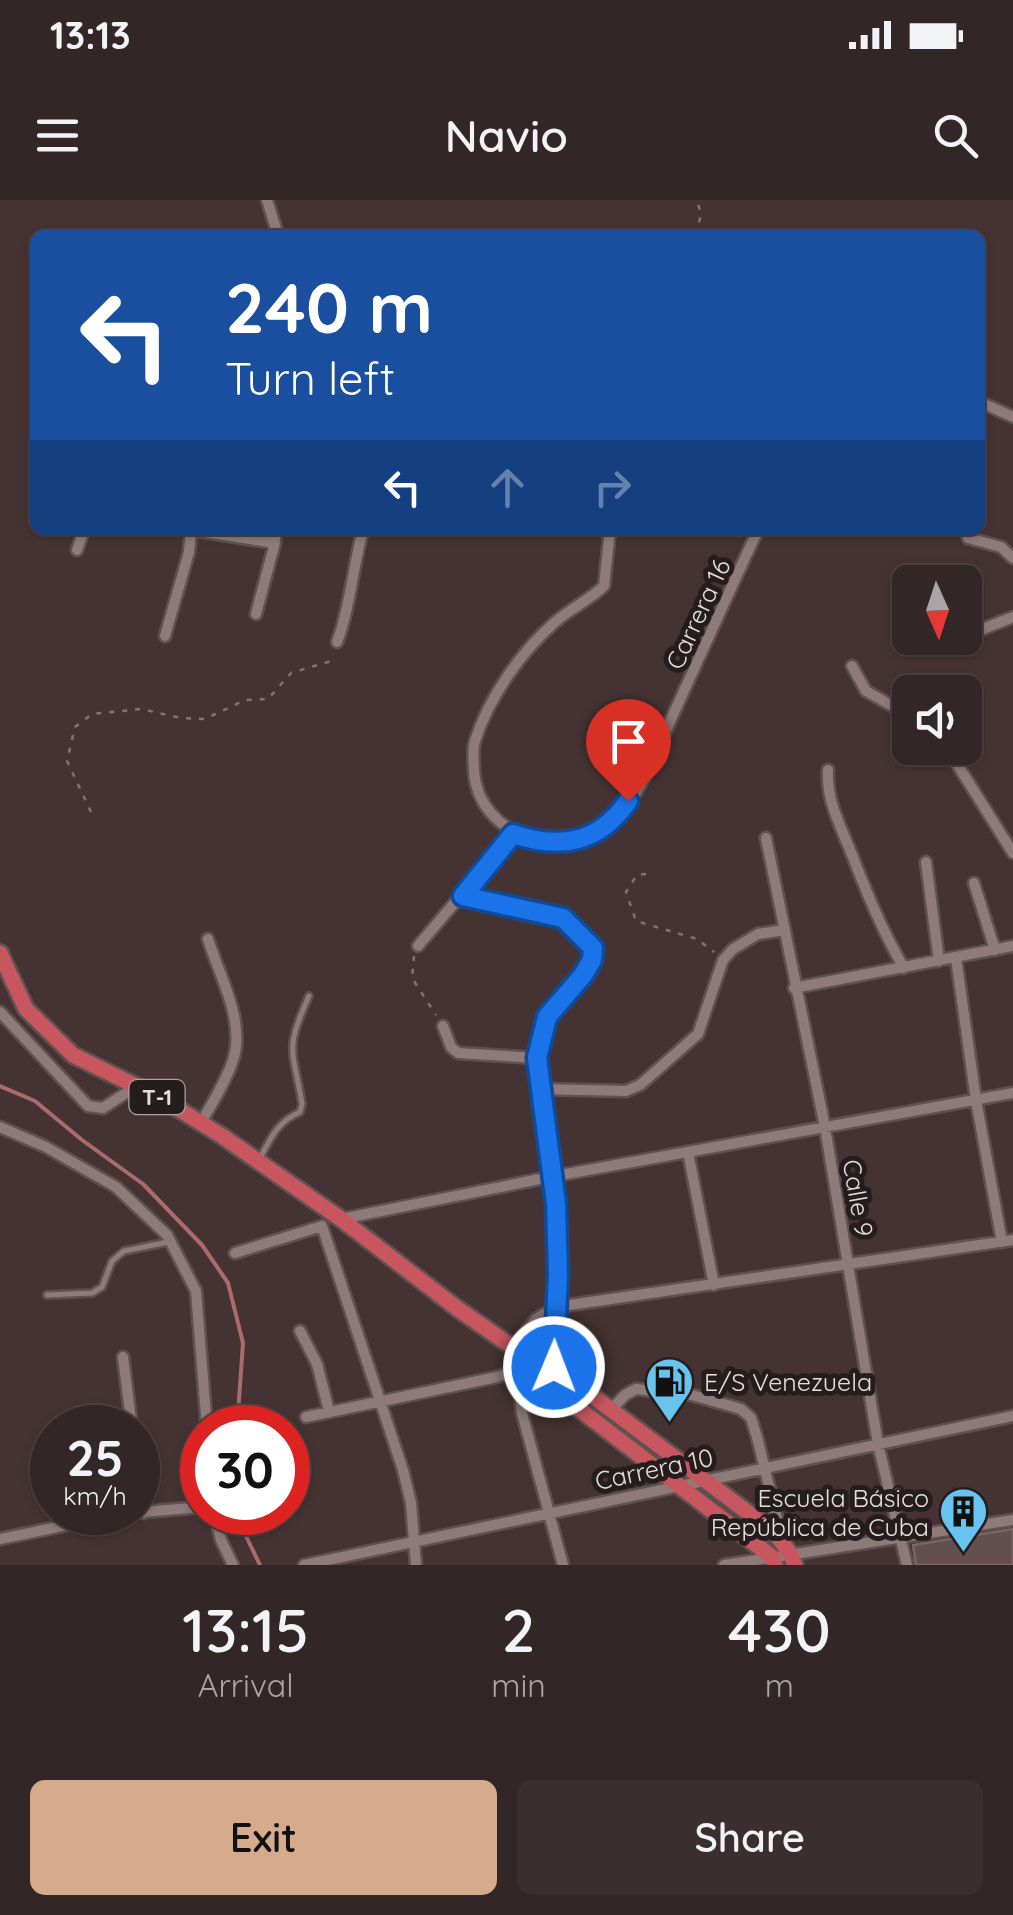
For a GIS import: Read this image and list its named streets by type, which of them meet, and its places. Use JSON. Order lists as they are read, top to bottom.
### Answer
{
  "streets": {
    "highway": ["T-1"],
    "street": ["Carrera 16", "Calle 9", "Carrera 10"]
  },
  "crossings": [
    ["T-1", "Carrera 10"],
    ["Calle 9", "Carrera 10"]
  ],
  "places": {
    "fuel station": ["E/S Venezuela"],
    "building": ["Escuela Básico República de Cuba"]
  },
  "north": "bottom",
  "page": {
    "status": "13:13",
    "header": "Navio",
    "turn": ["240 m", "Turn left"],
    "speed": "25 km/h",
    "limit": "30",
    "eta": [
      "13:15",
      "Arrival",
      "2",
      "min",
      "430",
      "m"
    ],
    "buttons": ["Exit", "Share"]
  }
}
